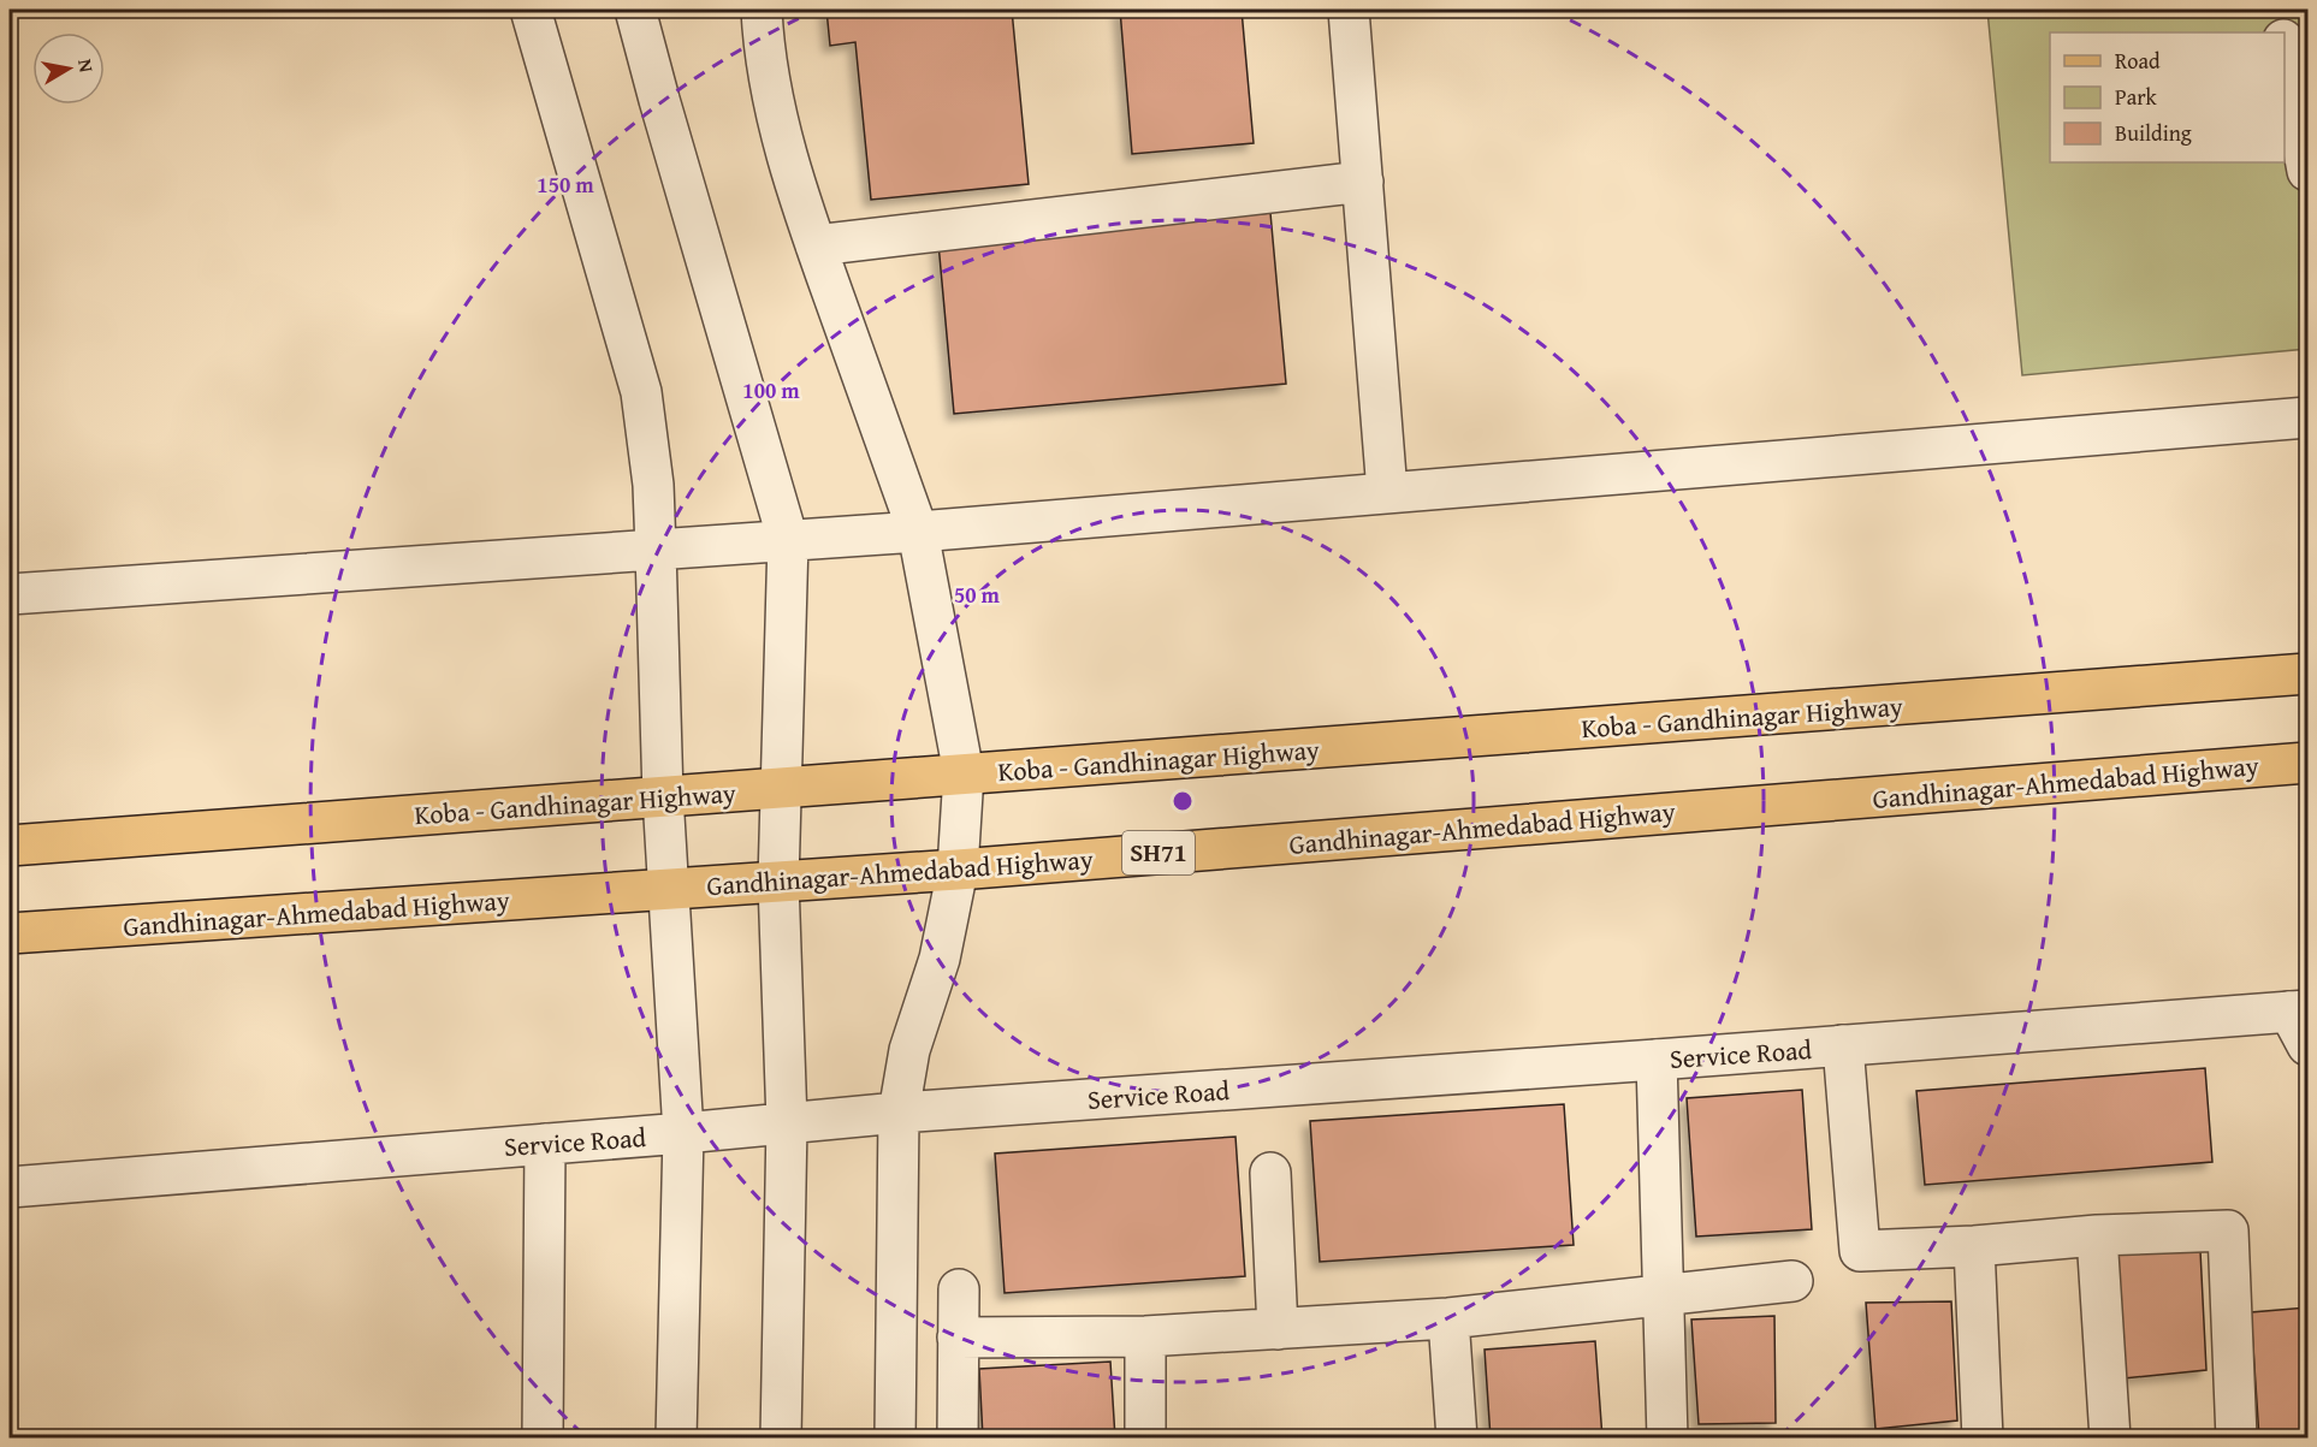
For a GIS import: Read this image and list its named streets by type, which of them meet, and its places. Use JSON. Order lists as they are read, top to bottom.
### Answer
{
  "streets": {
    "main road": ["Koba - Gandhinagar Highway", "Gandhinagar-Ahmedabad Highway", "SH71"],
    "street": ["Service Road"]
  },
  "legend": ["Road", "Park", "Building"],
  "north": "right",
  "rings": ["150 m", "100 m", "50 m"]
}
